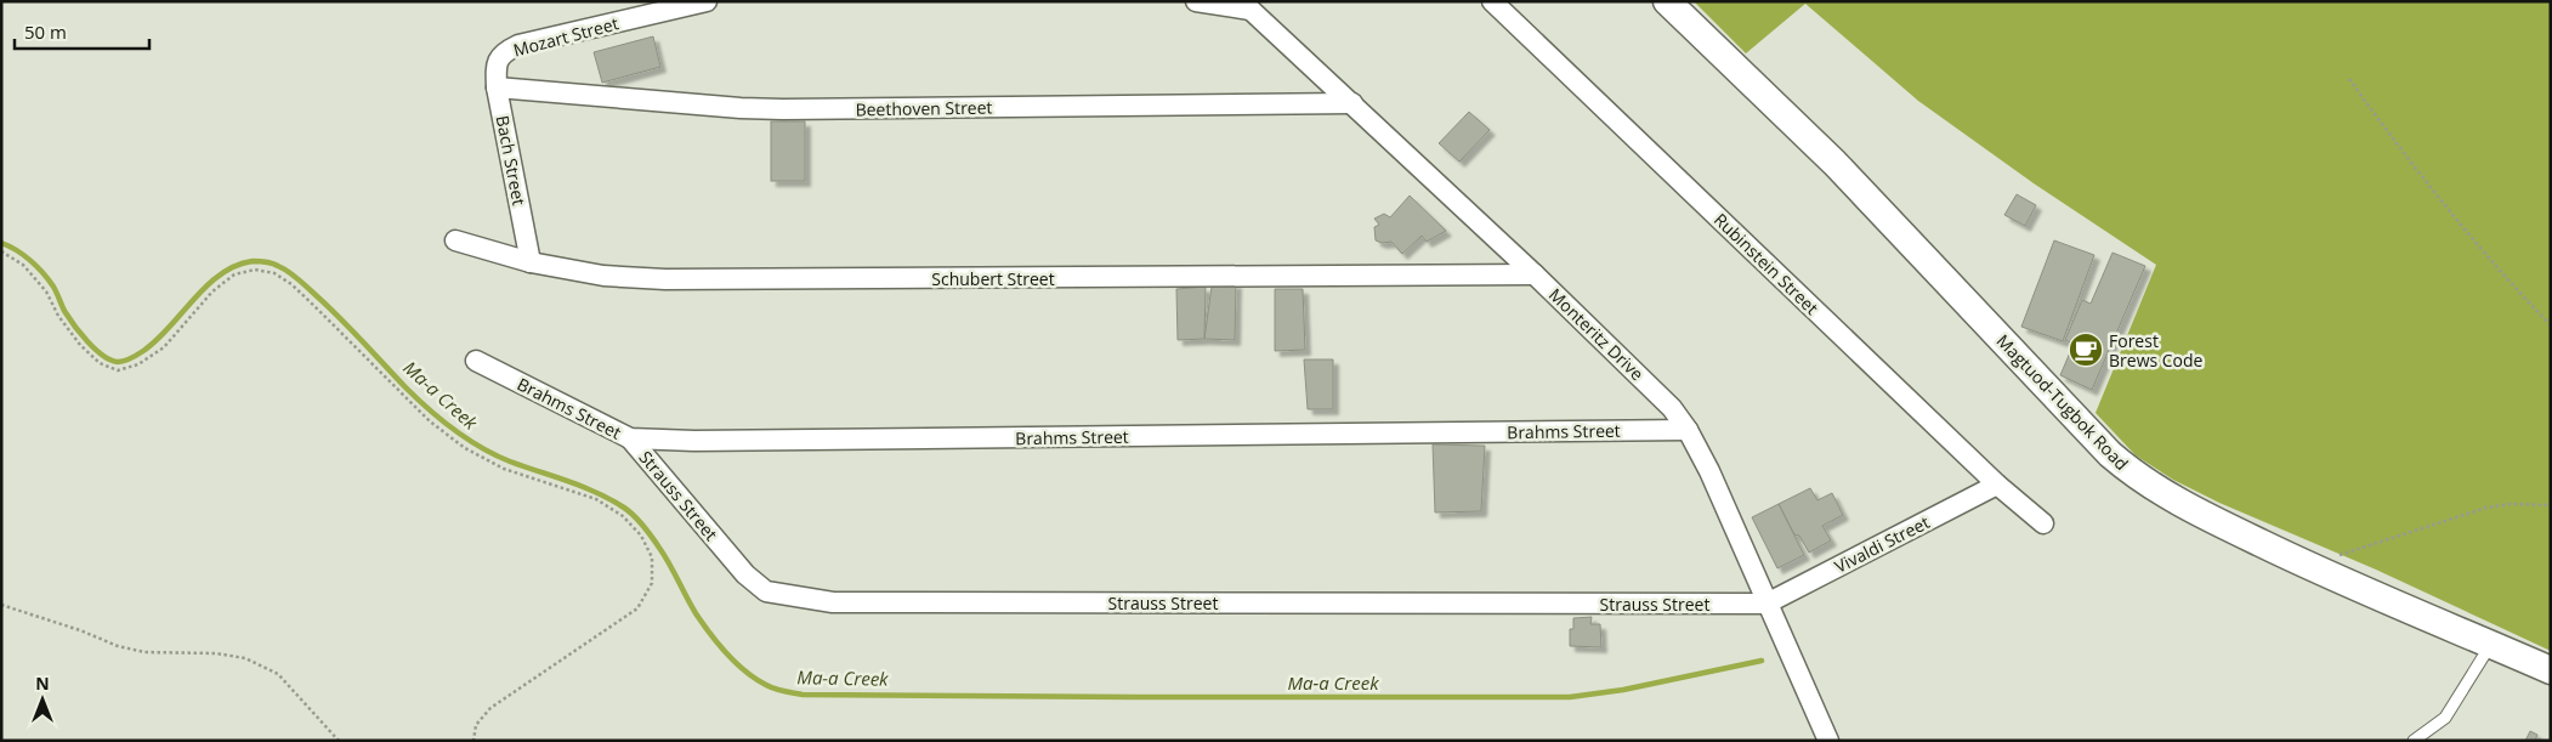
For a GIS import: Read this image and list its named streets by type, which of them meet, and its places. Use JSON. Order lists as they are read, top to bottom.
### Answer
{
  "streets": {
    "main road": ["Magtuod-Tugbok Road"],
    "street": [
      "Mozart Street",
      "Beethoven Street",
      "Bach Street",
      "Rubinstein Street",
      "Schubert Street",
      "Monteritz Drive",
      "Brahms Street",
      "Strauss Street",
      "Vivaldi Street"
    ]
  },
  "crossings": [
    ["Mozart Street", "Bach Street"],
    ["Beethoven Street", "Bach Street"],
    ["Beethoven Street", "Monteritz Drive"],
    ["Bach Street", "Schubert Street"],
    ["Rubinstein Street", "Vivaldi Street"],
    ["Schubert Street", "Monteritz Drive"],
    ["Monteritz Drive", "Brahms Street"],
    ["Monteritz Drive", "Strauss Street"],
    ["Monteritz Drive", "Vivaldi Street"],
    ["Brahms Street", "Strauss Street"],
    ["Strauss Street", "Vivaldi Street"]
  ],
  "water": ["Ma-a Creek"],
  "places": {
    "cafe": ["Forest Brews Code"]
  },
  "scale_bar": "50 m",
  "north": "top"
}
